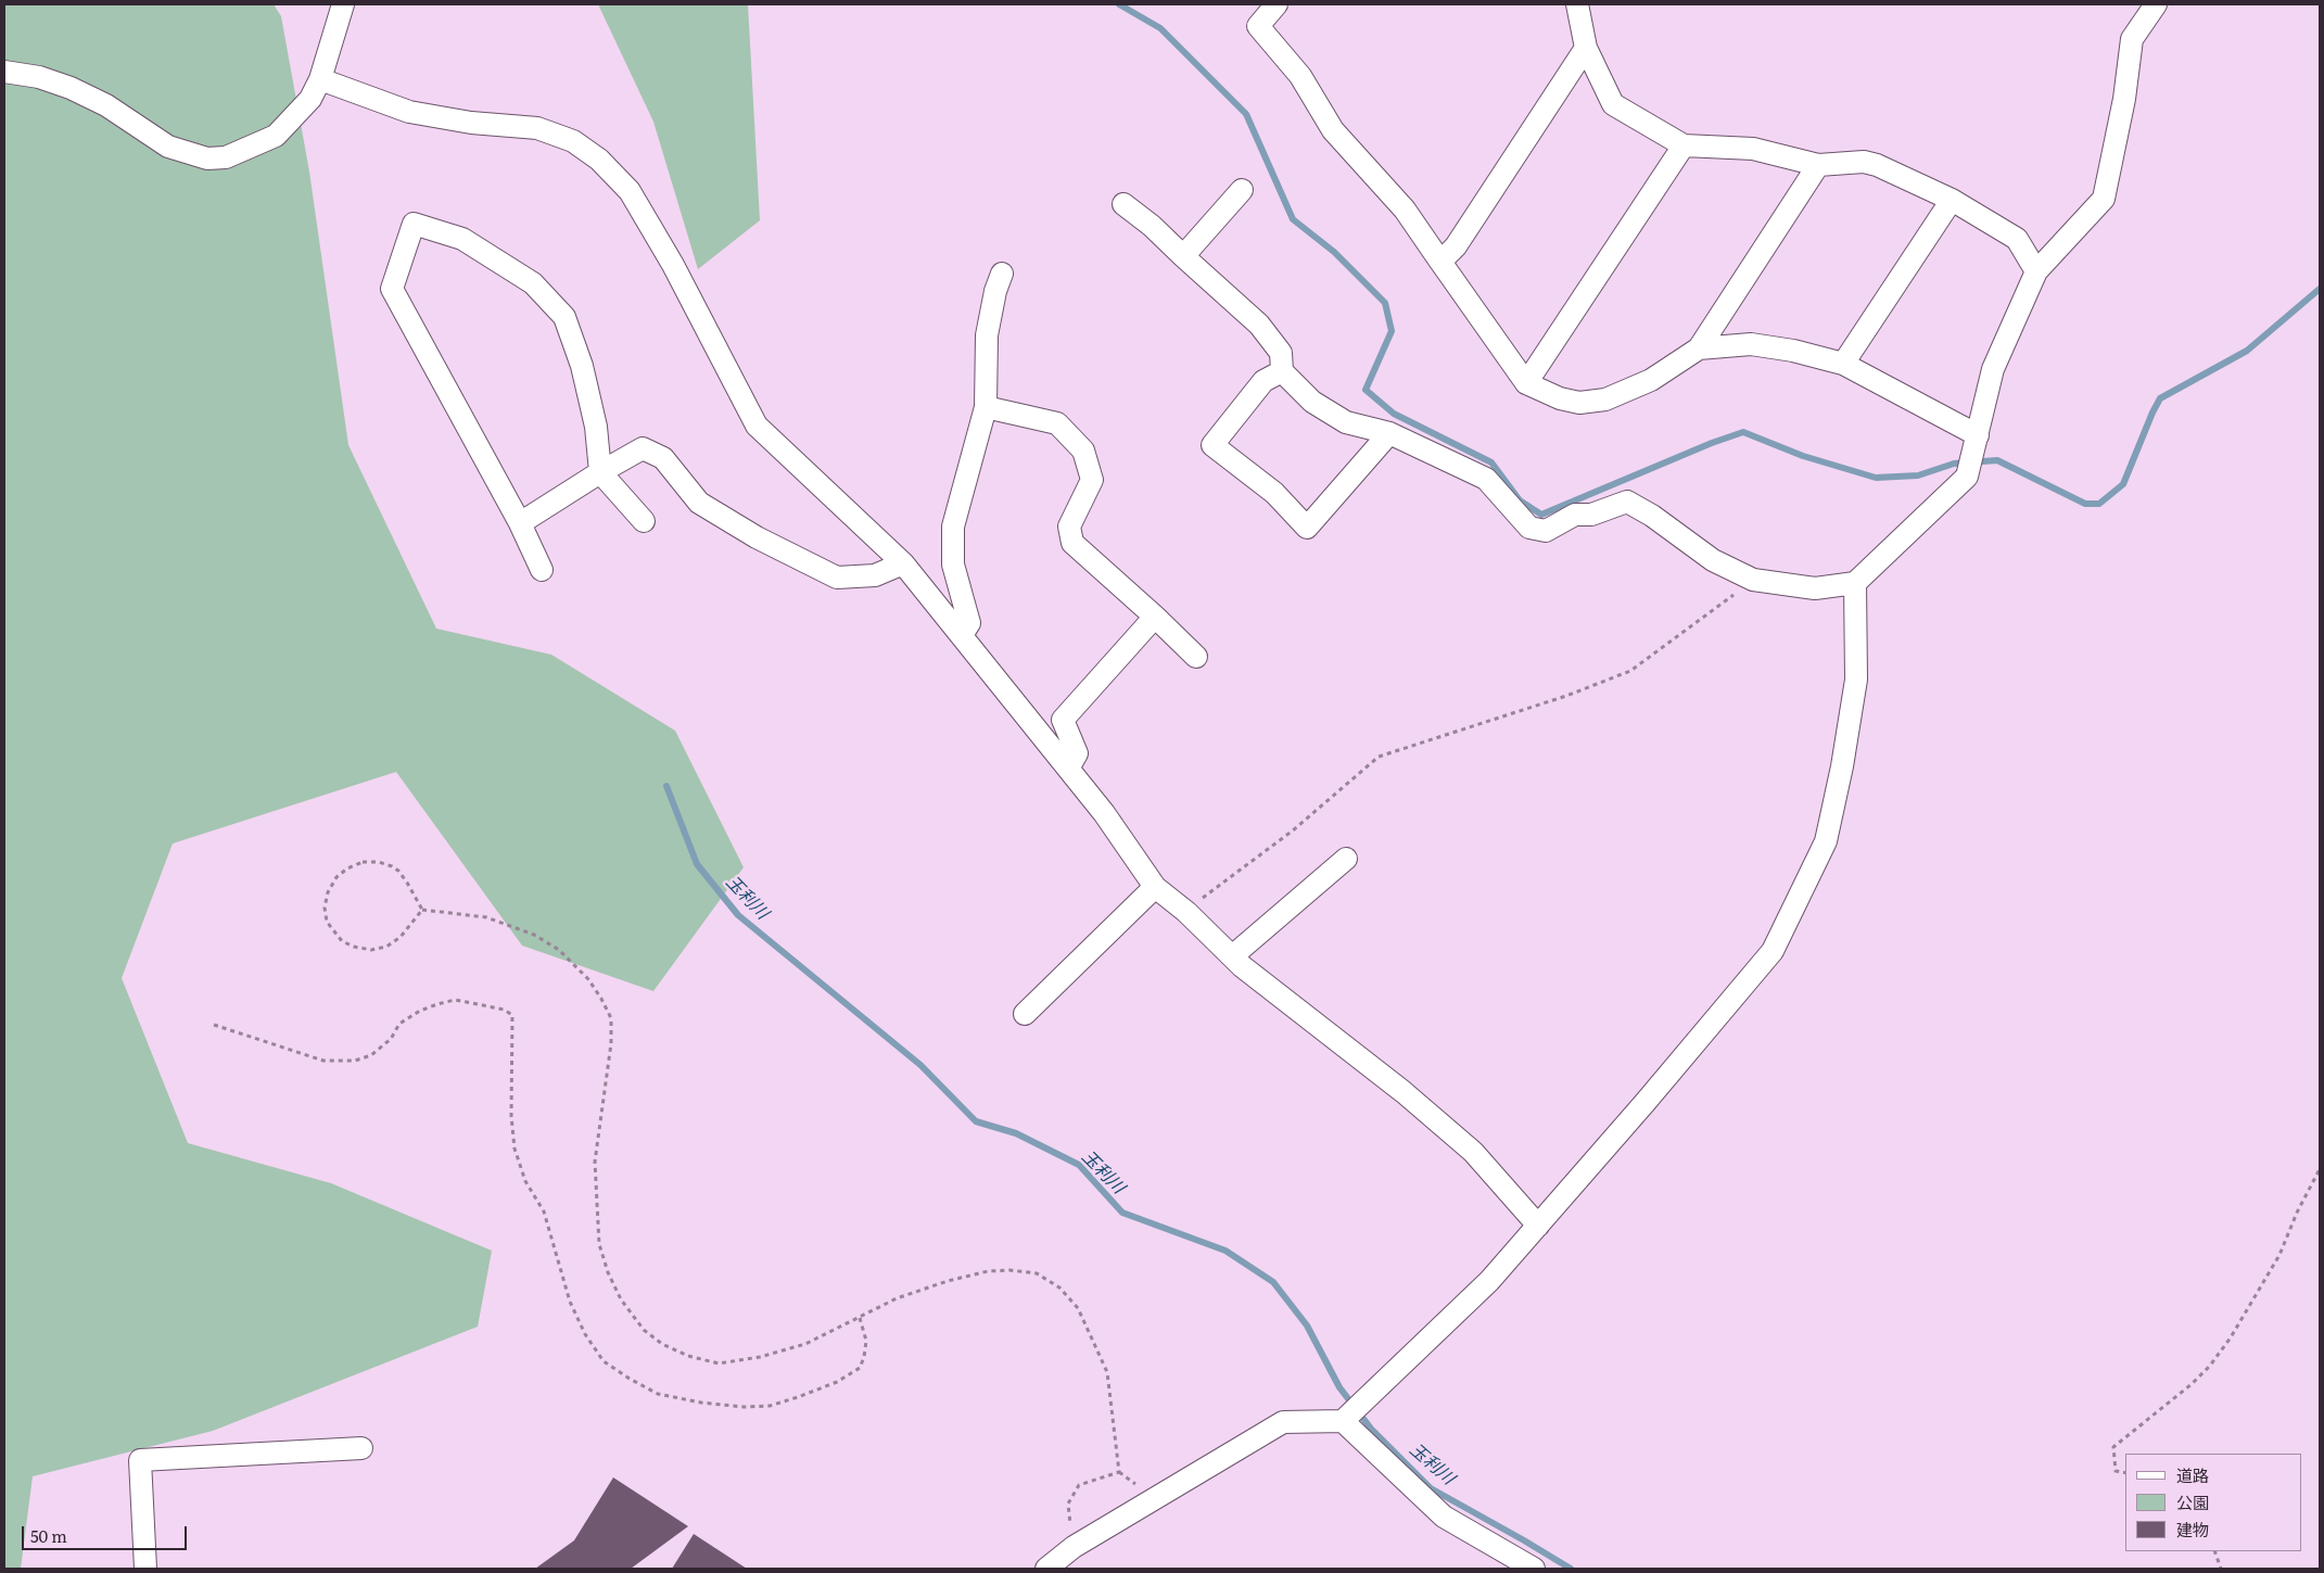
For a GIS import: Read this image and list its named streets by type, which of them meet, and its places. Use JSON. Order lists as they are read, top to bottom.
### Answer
{
  "water": ["玉利川"],
  "legend": ["道路", "公園", "建物"],
  "scale_bar": "50 m"
}
